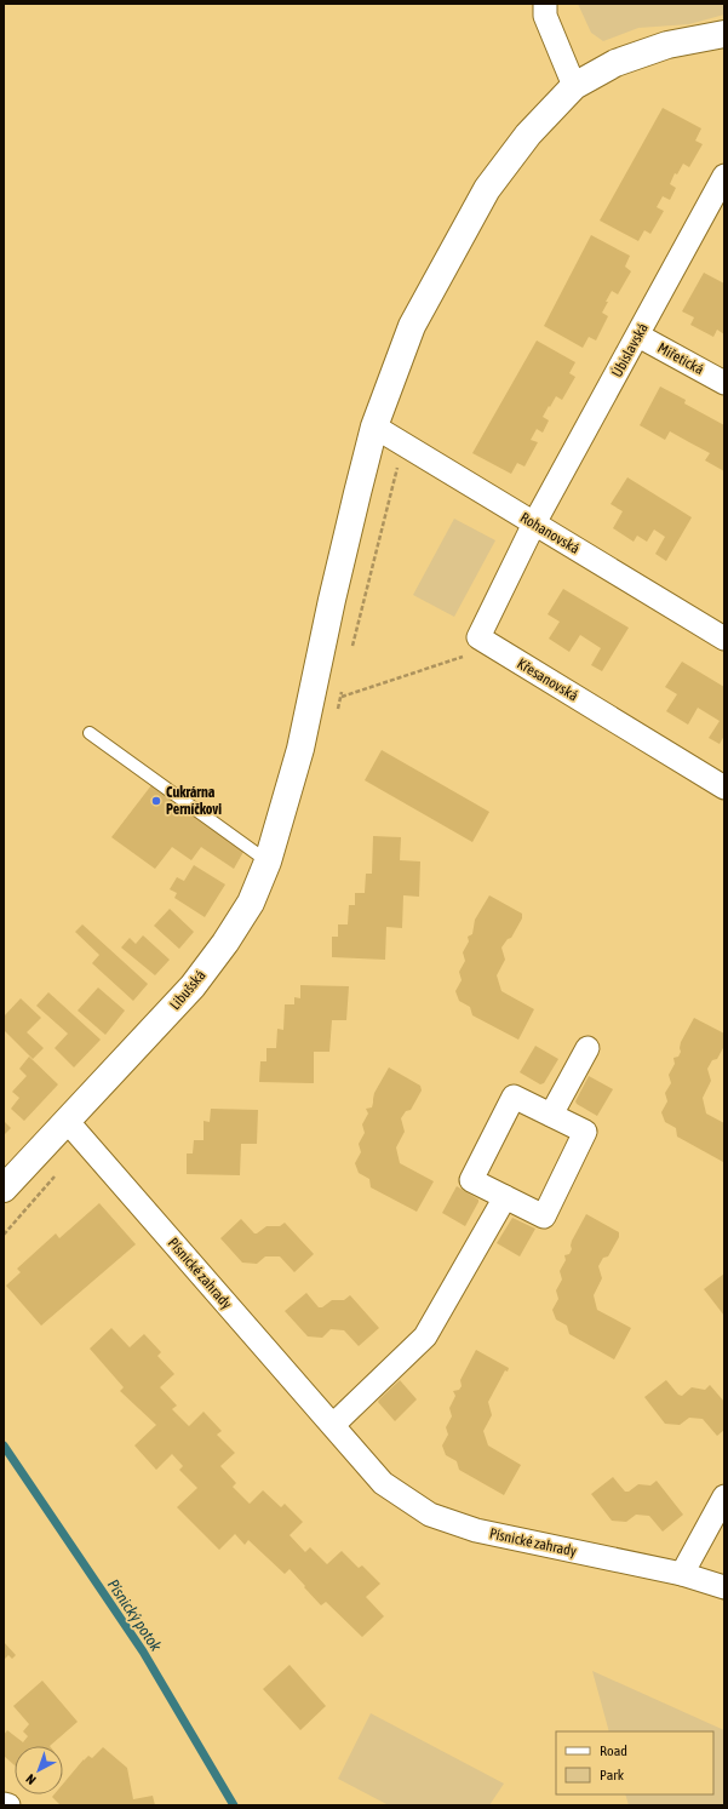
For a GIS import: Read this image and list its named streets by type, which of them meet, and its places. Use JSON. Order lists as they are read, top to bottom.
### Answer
{
  "streets": {
    "street": [
      "Úbislavská",
      "Miřetická",
      "Rohanovská",
      "Křesanovská",
      "Libušská",
      "Písnické zahrady"
    ]
  },
  "crossings": [
    ["Úbislavská", "Miřetická"],
    ["Úbislavská", "Rohanovská"],
    ["Úbislavská", "Křesanovská"],
    ["Rohanovská", "Křesanovská"],
    ["Rohanovská", "Libušská"],
    ["Libušská", "Písnické zahrady"]
  ],
  "water": ["Písnický potok"],
  "places": ["Cukrárna Perníčkovi"],
  "legend": ["Road", "Park"],
  "north": "bottom left"
}
